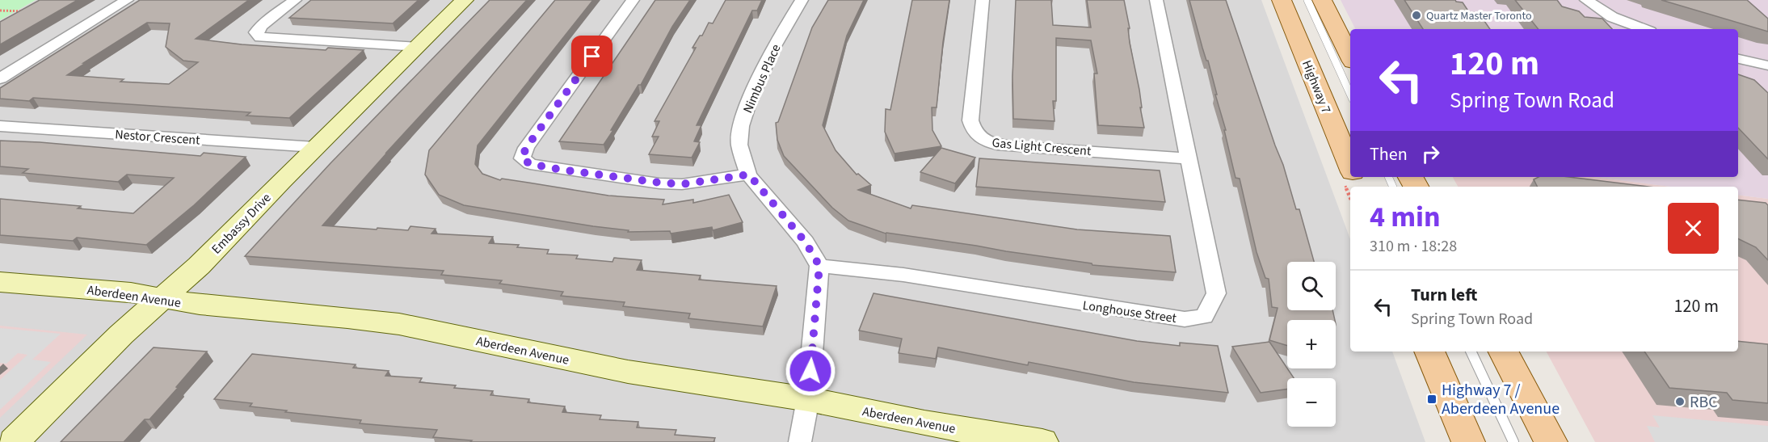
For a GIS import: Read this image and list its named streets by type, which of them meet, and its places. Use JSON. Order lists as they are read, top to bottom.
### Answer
{
  "streets": {
    "main road": ["Highway 7"],
    "street": [
      "Nimbus Place",
      "Nestor Crescent",
      "Gas Light Crescent",
      "Embassy Drive",
      "Aberdeen Avenue",
      "Longhouse Street"
    ]
  },
  "crossings": [
    ["Nimbus Place", "Longhouse Street"],
    ["Nestor Crescent", "Embassy Drive"],
    ["Gas Light Crescent", "Longhouse Street"],
    ["Embassy Drive", "Aberdeen Avenue"]
  ],
  "places": {
    "other": ["Quartz Master Toronto", "RBC"],
    "transit": ["Highway 7 / Aberdeen Avenue"]
  },
  "page": {
    "turn": ["120 m", "Spring Town Road"],
    "then": "Then",
    "heading": ["4 min", "310 m · 18:28"],
    "map_buttons": ["+", "−"],
    "list": [
      {
        "name": "Turn left",
        "note": "Spring Town Road",
        "value": "120 m"
      }
    ]
  }
}
